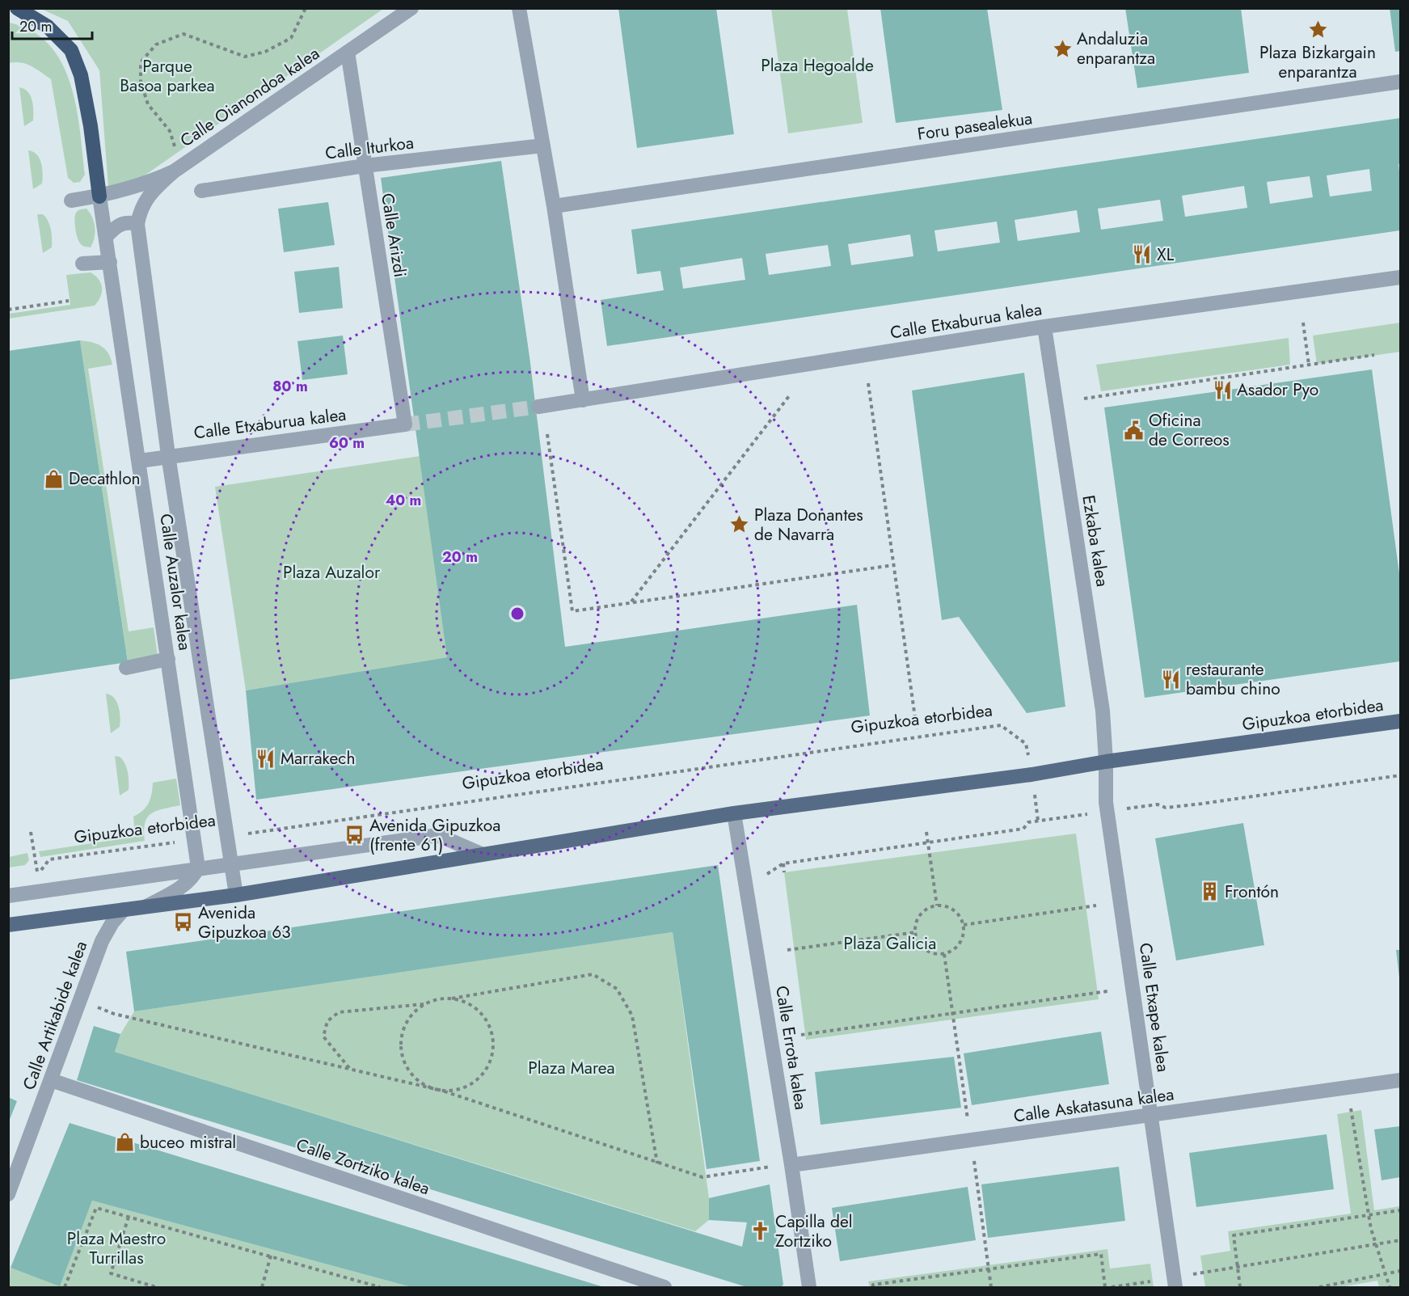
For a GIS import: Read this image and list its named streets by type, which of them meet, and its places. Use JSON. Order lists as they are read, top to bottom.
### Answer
{
  "streets": {
    "main road": ["Gipuzkoa etorbidea"],
    "street": [
      "Calle Oianondoa kalea",
      "Foru pasealekua",
      "Calle Iturkoa",
      "Calle Arizdi",
      "Calle Etxaburua kalea",
      "Ezkaba kalea",
      "Calle Auzalor kalea",
      "Calle Etxape kalea",
      "Calle Artikabide kalea",
      "Calle Errota kalea",
      "Calle Askatasuna kalea",
      "Calle Zortziko kalea"
    ]
  },
  "crossings": [
    ["Calle Oianondoa kalea", "Calle Arizdi"],
    ["Calle Oianondoa kalea", "Calle Auzalor kalea"],
    ["Calle Iturkoa", "Calle Arizdi"],
    ["Calle Arizdi", "Calle Etxaburua kalea"],
    ["Calle Etxaburua kalea", "Ezkaba kalea"],
    ["Calle Etxaburua kalea", "Calle Auzalor kalea"],
    ["Ezkaba kalea", "Gipuzkoa etorbidea"],
    ["Ezkaba kalea", "Calle Etxape kalea"],
    ["Calle Auzalor kalea", "Gipuzkoa etorbidea"],
    ["Gipuzkoa etorbidea", "Calle Etxape kalea"],
    ["Gipuzkoa etorbidea", "Calle Artikabide kalea"],
    ["Gipuzkoa etorbidea", "Calle Errota kalea"],
    ["Calle Etxape kalea", "Calle Askatasuna kalea"],
    ["Calle Artikabide kalea", "Calle Zortziko kalea"],
    ["Calle Errota kalea", "Calle Askatasuna kalea"]
  ],
  "parks": [
    "Plaza Hegoalde",
    "Parque Basoa parkea",
    "Plaza Auzalor",
    "Plaza Galicia",
    "Plaza Marea",
    "Plaza Maestro Turrillas"
  ],
  "places": {
    "place": ["Plaza Bizkargain enparantza", "Andaluzia enparantza", "Plaza Donantes de Navarra"],
    "restaurant": [
      "XL",
      "Asador Pyo",
      "restaurante bambu chino",
      "Marrakech"
    ],
    "public building": ["Oficina de Correos"],
    "shop": ["Decathlon", "buceo mistral"],
    "bus stop": ["Avenida Gipuzkoa (frente 61)", "Avenida Gipuzkoa 63"],
    "building": ["Frontón"],
    "church": ["Capilla del Zortziko"]
  },
  "scale_bar": "20 m",
  "rings": [
    "80 m",
    "60 m",
    "40 m",
    "20 m"
  ]
}
